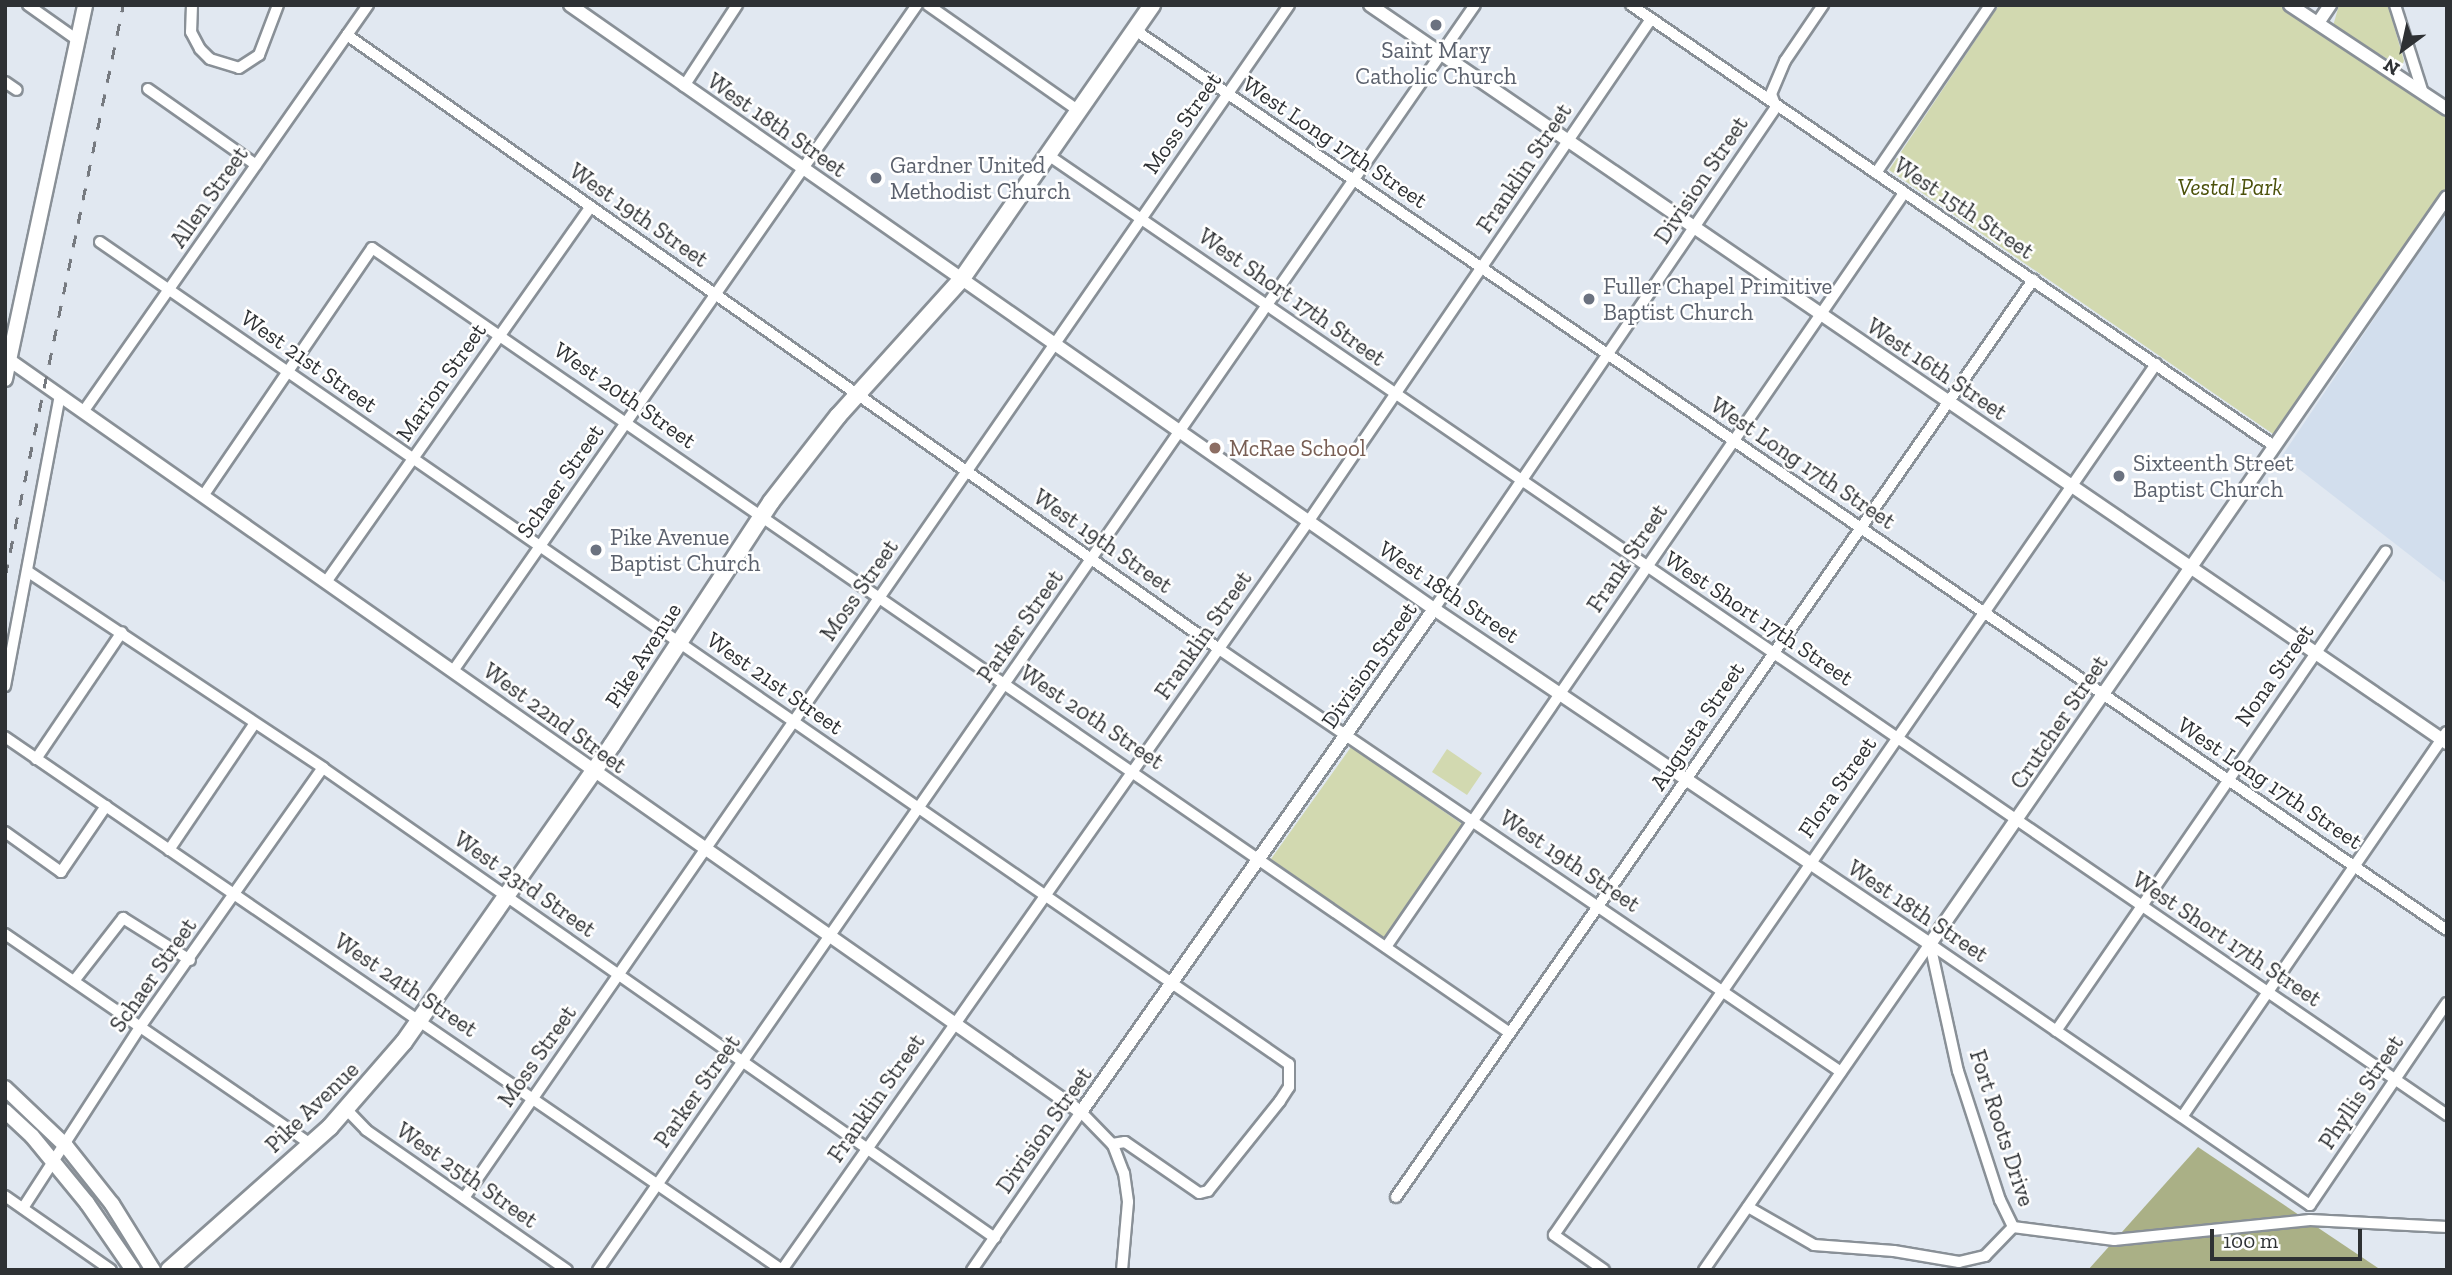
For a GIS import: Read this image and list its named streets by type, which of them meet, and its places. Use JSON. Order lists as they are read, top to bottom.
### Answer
{
  "streets": {
    "main road": ["Pike Avenue"],
    "street": [
      "Moss Street",
      "West 18th Street",
      "West Long 17th Street",
      "Franklin Street",
      "Division Street",
      "Allen Street",
      "West 15th Street",
      "West 19th Street",
      "West Short 17th Street",
      "West 21st Street",
      "West 16th Street",
      "Marion Street",
      "West 20th Street",
      "Schaer Street",
      "Frank Street",
      "Parker Street",
      "Nona Street",
      "West 22nd Street",
      "Crutcher Street",
      "Augusta Street",
      "Flora Street",
      "West 23rd Street",
      "West 24th Street",
      "Phyllis Street",
      "Fort Roots Drive",
      "West 25th Street"
    ]
  },
  "crossings": [
    ["Moss Street", "West 18th Street"],
    ["Moss Street", "West Long 17th Street"],
    ["Moss Street", "West 19th Street"],
    ["Moss Street", "West Short 17th Street"],
    ["Moss Street", "West 21st Street"],
    ["Moss Street", "West 20th Street"],
    ["Moss Street", "West 22nd Street"],
    ["Moss Street", "West 23rd Street"],
    ["Moss Street", "West 24th Street"],
    ["Moss Street", "West 25th Street"],
    ["West 18th Street", "Franklin Street"],
    ["West 18th Street", "Division Street"],
    ["West 18th Street", "Schaer Street"],
    ["West 18th Street", "Frank Street"],
    ["West 18th Street", "Parker Street"],
    ["West 18th Street", "Pike Avenue"],
    ["West 18th Street", "Nona Street"],
    ["West 18th Street", "Crutcher Street"],
    ["West 18th Street", "Augusta Street"],
    ["West 18th Street", "Flora Street"],
    ["West 18th Street", "Phyllis Street"],
    ["West 18th Street", "Fort Roots Drive"],
    ["West Long 17th Street", "Franklin Street"],
    ["West Long 17th Street", "Division Street"],
    ["West Long 17th Street", "Frank Street"],
    ["West Long 17th Street", "Parker Street"],
    ["West Long 17th Street", "Pike Avenue"],
    ["West Long 17th Street", "Nona Street"],
    ["West Long 17th Street", "Crutcher Street"],
    ["West Long 17th Street", "Augusta Street"],
    ["West Long 17th Street", "Flora Street"],
    ["Franklin Street", "West 15th Street"],
    ["Franklin Street", "West 19th Street"],
    ["Franklin Street", "West Short 17th Street"],
    ["Franklin Street", "West 21st Street"],
    ["Franklin Street", "West 16th Street"],
    ["Franklin Street", "West 20th Street"],
    ["Franklin Street", "West 22nd Street"],
    ["Franklin Street", "West 23rd Street"],
    ["Franklin Street", "West 24th Street"],
    ["Division Street", "West 15th Street"],
    ["Division Street", "West 19th Street"],
    ["Division Street", "West Short 17th Street"],
    ["Division Street", "West 21st Street"],
    ["Division Street", "West 16th Street"],
    ["Division Street", "West 20th Street"],
    ["Division Street", "West 22nd Street"],
    ["Division Street", "West 23rd Street"],
    ["Allen Street", "West 19th Street"],
    ["Allen Street", "West 21st Street"],
    ["Allen Street", "West 22nd Street"],
    ["West 15th Street", "Frank Street"],
    ["West 15th Street", "Crutcher Street"],
    ["West 15th Street", "Augusta Street"],
    ["West 15th Street", "Flora Street"],
    ["West 19th Street", "Marion Street"],
    ["West 19th Street", "Schaer Street"],
    ["West 19th Street", "Frank Street"],
    ["West 19th Street", "Parker Street"],
    ["West 19th Street", "Pike Avenue"],
    ["West 19th Street", "Crutcher Street"],
    ["West 19th Street", "Augusta Street"],
    ["West 19th Street", "Flora Street"],
    ["West Short 17th Street", "Frank Street"],
    ["West Short 17th Street", "Parker Street"],
    ["West Short 17th Street", "Pike Avenue"],
    ["West Short 17th Street", "Nona Street"],
    ["West Short 17th Street", "Crutcher Street"],
    ["West Short 17th Street", "Augusta Street"],
    ["West Short 17th Street", "Flora Street"],
    ["West Short 17th Street", "Phyllis Street"],
    ["West 21st Street", "Marion Street"],
    ["West 21st Street", "West 20th Street"],
    ["West 21st Street", "Schaer Street"],
    ["West 21st Street", "Parker Street"],
    ["West 21st Street", "Pike Avenue"],
    ["West 16th Street", "Frank Street"],
    ["West 16th Street", "Parker Street"],
    ["West 16th Street", "Nona Street"],
    ["West 16th Street", "Crutcher Street"],
    ["West 16th Street", "Augusta Street"],
    ["West 16th Street", "Flora Street"],
    ["Marion Street", "West 20th Street"],
    ["Marion Street", "West 22nd Street"],
    ["West 20th Street", "Schaer Street"],
    ["West 20th Street", "Frank Street"],
    ["West 20th Street", "Parker Street"],
    ["West 20th Street", "Pike Avenue"],
    ["West 20th Street", "Augusta Street"],
    ["Schaer Street", "West 22nd Street"],
    ["Schaer Street", "West 23rd Street"],
    ["Schaer Street", "West 24th Street"],
    ["Parker Street", "West 22nd Street"],
    ["Parker Street", "West 23rd Street"],
    ["Parker Street", "West 24th Street"],
    ["Pike Avenue", "West 22nd Street"],
    ["Pike Avenue", "West 23rd Street"],
    ["Pike Avenue", "West 24th Street"],
    ["Pike Avenue", "West 25th Street"],
    ["Crutcher Street", "Fort Roots Drive"]
  ],
  "parks": ["Vestal Park"],
  "places": [
    "Saint Mary Catholic Church",
    "Gardner United Methodist Church",
    "Fuller Chapel Primitive Baptist Church",
    "McRae School",
    "Sixteenth Street Baptist Church",
    "Pike Avenue Baptist Church"
  ],
  "scale_bar": "100 m",
  "north": "bottom left"
}
